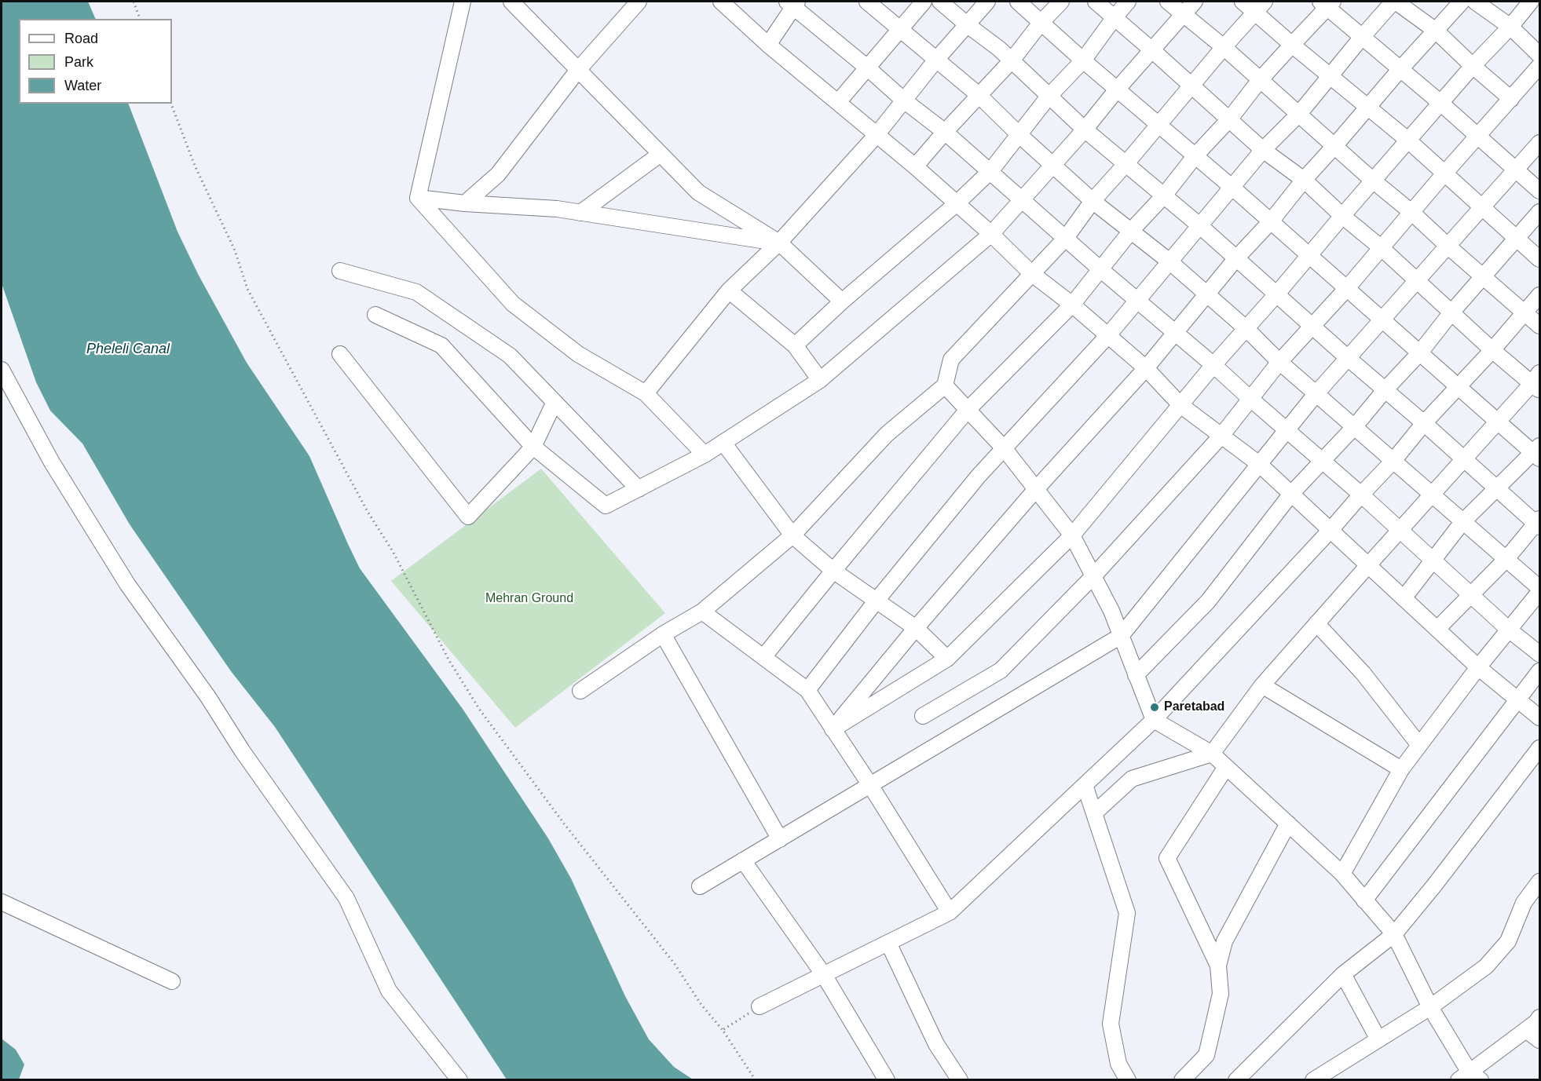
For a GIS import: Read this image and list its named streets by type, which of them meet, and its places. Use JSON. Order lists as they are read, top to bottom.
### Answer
{
  "water": ["Pheleli Canal"],
  "parks": ["Mehran Ground"],
  "places": ["Paretabad"],
  "legend": ["Road", "Park", "Water"]
}
